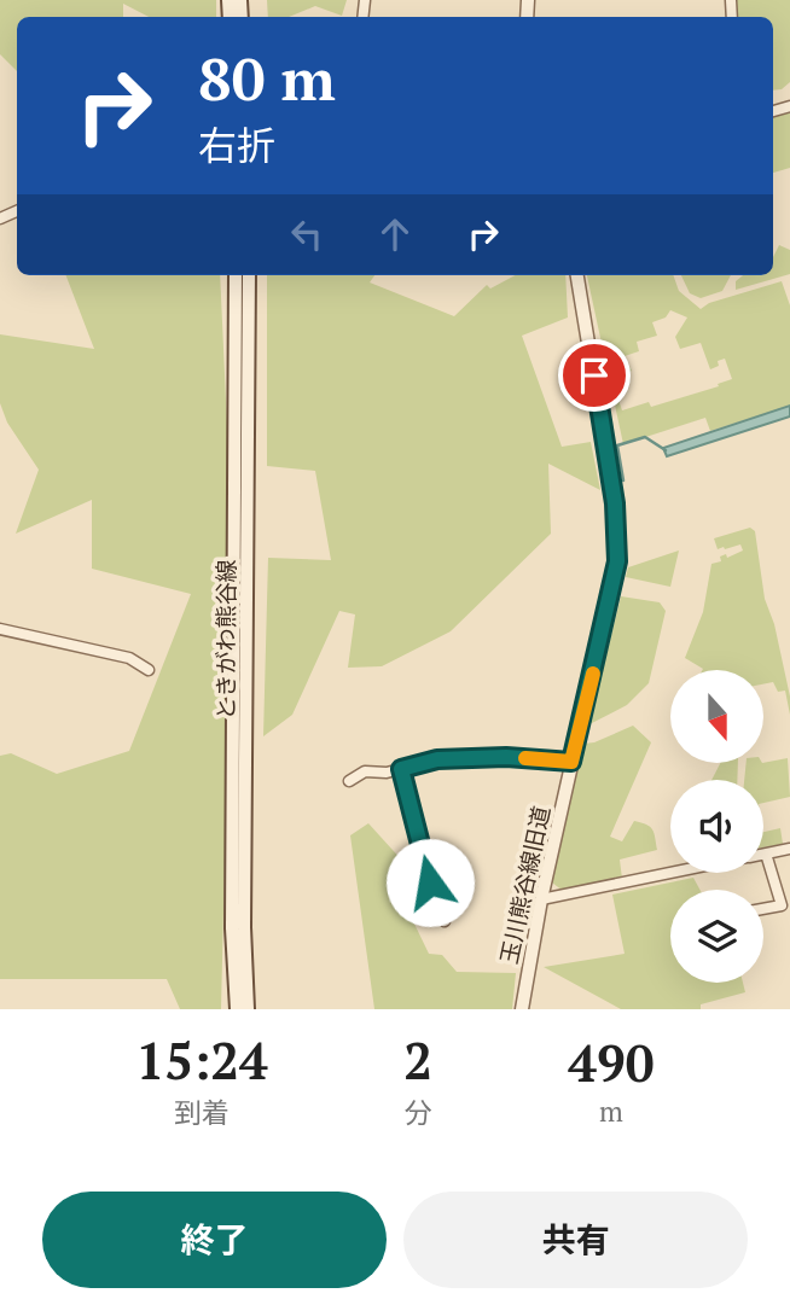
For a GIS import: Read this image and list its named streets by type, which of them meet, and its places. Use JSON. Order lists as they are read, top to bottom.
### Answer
{
  "streets": {
    "main road": ["ときがわ熊谷線"],
    "street": ["玉川熊谷線旧道"]
  },
  "north": "bottom",
  "page": {
    "turn": ["80 m", "右折"],
    "eta": [
      "15:24",
      "到着",
      "2",
      "分",
      "490",
      "m"
    ],
    "buttons": ["終了", "共有"]
  }
}
